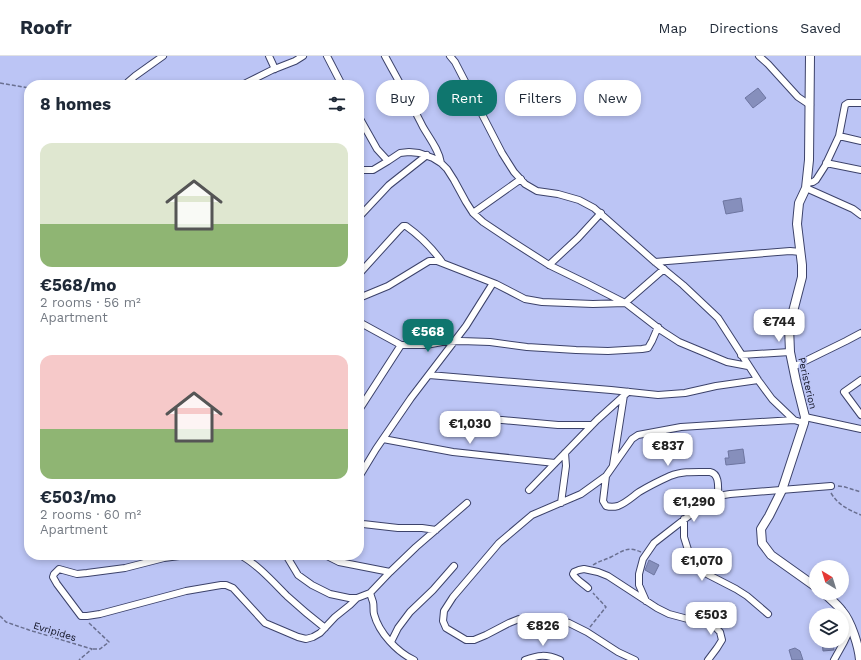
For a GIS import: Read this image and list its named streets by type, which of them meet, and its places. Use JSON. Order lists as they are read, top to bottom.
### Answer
{
  "streets": {
    "street": ["Peristerion"],
    "path": ["Evripides"]
  },
  "north": "top left",
  "page": {
    "header": "Roofr",
    "nav": ["Map", "Directions", "Saved"],
    "chip": [
      "Buy",
      "Rent",
      "Filters",
      "New"
    ],
    "heading": "8 homes",
    "list": [
      {
        "name": "€568/mo",
        "note": "2 rooms · 56 m² · Apartment"
      },
      {
        "name": "€503/mo",
        "note": "2 rooms · 60 m² · Apartment"
      }
    ],
    "price": [
      "€744",
      "€568",
      "€1,030",
      "€837",
      "€1,290",
      "€1,070",
      "€503",
      "€826"
    ]
  }
}
